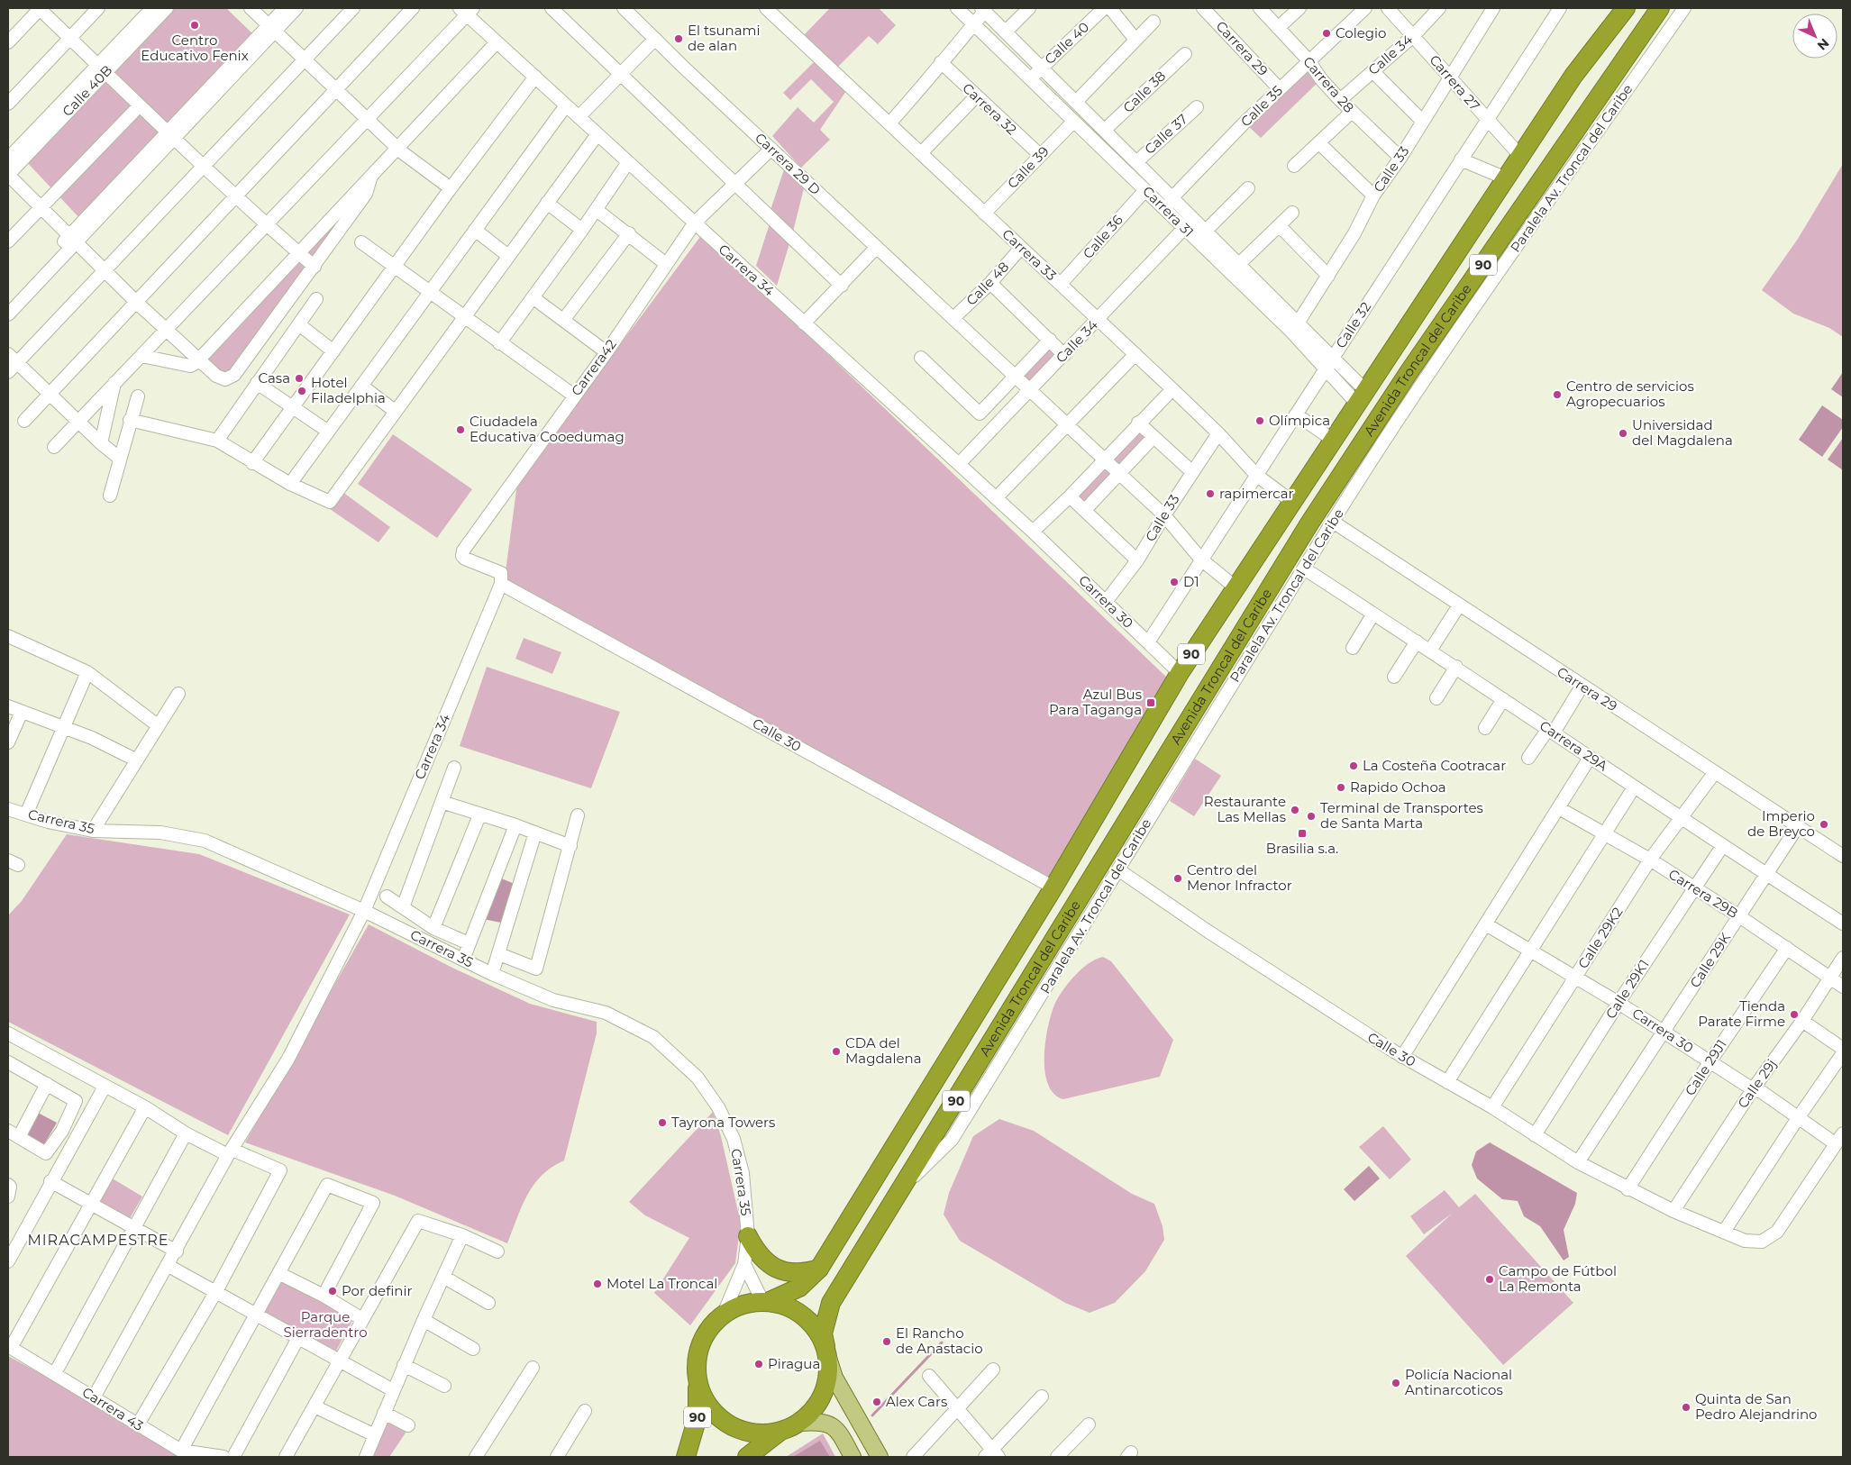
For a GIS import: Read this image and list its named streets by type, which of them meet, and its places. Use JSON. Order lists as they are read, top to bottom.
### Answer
{
  "streets": {
    "highway": ["90", "Avenida Troncal del Caribe"],
    "street": [
      "Calle 40",
      "Carrera 29",
      "Calle 34",
      "Carrera 27",
      "Carrera 28",
      "Calle 40B",
      "Calle 38",
      "Calle 35",
      "Carrera 32",
      "Calle 37",
      "Carrera 29 D",
      "Calle 39",
      "Paralela Av. Troncal del Caribe",
      "Calle 33",
      "Carrera 31",
      "Calle 36",
      "Carrera 33",
      "Carrera 34",
      "Calle 48",
      "Calle 32",
      "Carrera42",
      "Carrera 30",
      "Calle 30",
      "Carrera 29A",
      "Carrera 35",
      "Carrera 29B",
      "Calle 29K2",
      "Calle 29K",
      "Calle 29K1",
      "Calle 29J1",
      "Calle 29j",
      "Carrera 43"
    ]
  },
  "crossings": [
    ["Calle 40", "Carrera 31"],
    ["Carrera 29", "Calle 35"],
    ["Carrera 29", "Paralela Av. Troncal del Caribe"],
    ["Carrera 29", "Calle 29K2"],
    ["Carrera 29", "Calle 29K"],
    ["Calle 34", "Carrera 27"],
    ["Calle 34", "Carrera 28"],
    ["Calle 34", "Carrera 29 D"],
    ["Calle 34", "Carrera 31"],
    ["Calle 34", "Carrera 33"],
    ["Calle 34", "Carrera 34"],
    ["Carrera 27", "Calle 33"],
    ["Carrera 27", "Calle 32"],
    ["Carrera 27", "Avenida Troncal del Caribe"],
    ["Carrera 28", "Calle 35"],
    ["Carrera 28", "Calle 33"],
    ["Calle 38", "Carrera 31"],
    ["Calle 35", "Carrera 31"],
    ["Carrera 32", "Calle 39"],
    ["Carrera 32", "Carrera 31"],
    ["Calle 37", "Carrera 31"],
    ["Carrera 29 D", "Calle 33"],
    ["Carrera 29 D", "Calle 48"],
    ["Carrera 29 D", "Calle 32"],
    ["Carrera 29 D", "Avenida Troncal del Caribe"],
    ["Carrera 29 D", "Carrera42"],
    ["Calle 39", "Carrera 31"],
    ["Calle 39", "Carrera 33"],
    ["Paralela Av. Troncal del Caribe", "Avenida Troncal del Caribe"],
    ["Paralela Av. Troncal del Caribe", "Calle 30"],
    ["Paralela Av. Troncal del Caribe", "Carrera 29A"],
    ["Calle 33", "Carrera 31"],
    ["Calle 33", "Carrera 33"],
    ["Calle 33", "Carrera 30"],
    ["Carrera 31", "Calle 36"],
    ["Carrera 31", "Carrera 33"],
    ["Carrera 31", "Calle 32"],
    ["Carrera 31", "Avenida Troncal del Caribe"],
    ["Calle 36", "Carrera 33"],
    ["Carrera 33", "Calle 48"],
    ["Carrera 33", "Calle 32"],
    ["Carrera 33", "Avenida Troncal del Caribe"],
    ["90", "Avenida Troncal del Caribe"],
    ["90", "Carrera 35"],
    ["Carrera 34", "Carrera42"],
    ["Carrera 34", "Carrera 30"],
    ["Carrera 34", "Calle 30"],
    ["Carrera 34", "Carrera 35"],
    ["Carrera 34", "Carrera 43"],
    ["Calle 32", "Carrera 30"],
    ["Avenida Troncal del Caribe", "Carrera 30"],
    ["Avenida Troncal del Caribe", "Calle 30"],
    ["Avenida Troncal del Caribe", "Carrera 35"],
    ["Carrera42", "Calle 30"],
    ["Carrera 30", "Calle 30"],
    ["Carrera 30", "Calle 29K2"],
    ["Carrera 30", "Calle 29K"],
    ["Carrera 30", "Calle 29K1"],
    ["Carrera 30", "Calle 29J1"],
    ["Carrera 30", "Calle 29j"],
    ["Calle 30", "Calle 29K2"],
    ["Calle 30", "Calle 29K"],
    ["Calle 30", "Calle 29K1"],
    ["Calle 30", "Calle 29J1"],
    ["Calle 30", "Calle 29j"],
    ["Carrera 29A", "Calle 29K2"],
    ["Carrera 29A", "Calle 29K"],
    ["Carrera 29A", "Calle 29K1"],
    ["Carrera 29B", "Calle 29K2"],
    ["Carrera 29B", "Calle 29K"],
    ["Carrera 29B", "Calle 29K1"],
    ["Carrera 29B", "Calle 29J1"],
    ["Carrera 29B", "Calle 29j"]
  ],
  "districts": ["MIRACAMPESTRE"],
  "parks": ["Parque Sierradentro"],
  "places": {
    "other": [
      "Centro Educativo Fenix",
      "Colegio",
      "El tsunami de alan",
      "Casa",
      "Hotel Filadelphia",
      "Centro de servicios Agropecuarios",
      "Olímpica",
      "Ciudadela Educativa Cooedumag",
      "Universidad del Magdalena",
      "rapimercar",
      "D1",
      "La Costeña Cootracar",
      "Rapido Ochoa",
      "Restaurante Las Mellas",
      "Terminal de Transportes de Santa Marta",
      "Imperio de Breyco",
      "Centro del Menor Infractor",
      "Tienda Parate Firme",
      "CDA del Magdalena",
      "Tayrona Towers",
      "Campo de Fútbol La Remonta",
      "Motel La Troncal",
      "Por definir",
      "El Rancho de Anastacio",
      "Piragua",
      "Policía Nacional Antinarcoticos",
      "Alex Cars",
      "Quinta de San Pedro Alejandrino"
    ],
    "transit": ["Azul Bus Para Taganga", "Brasilia s.a."]
  },
  "north": "bottom right"
}
